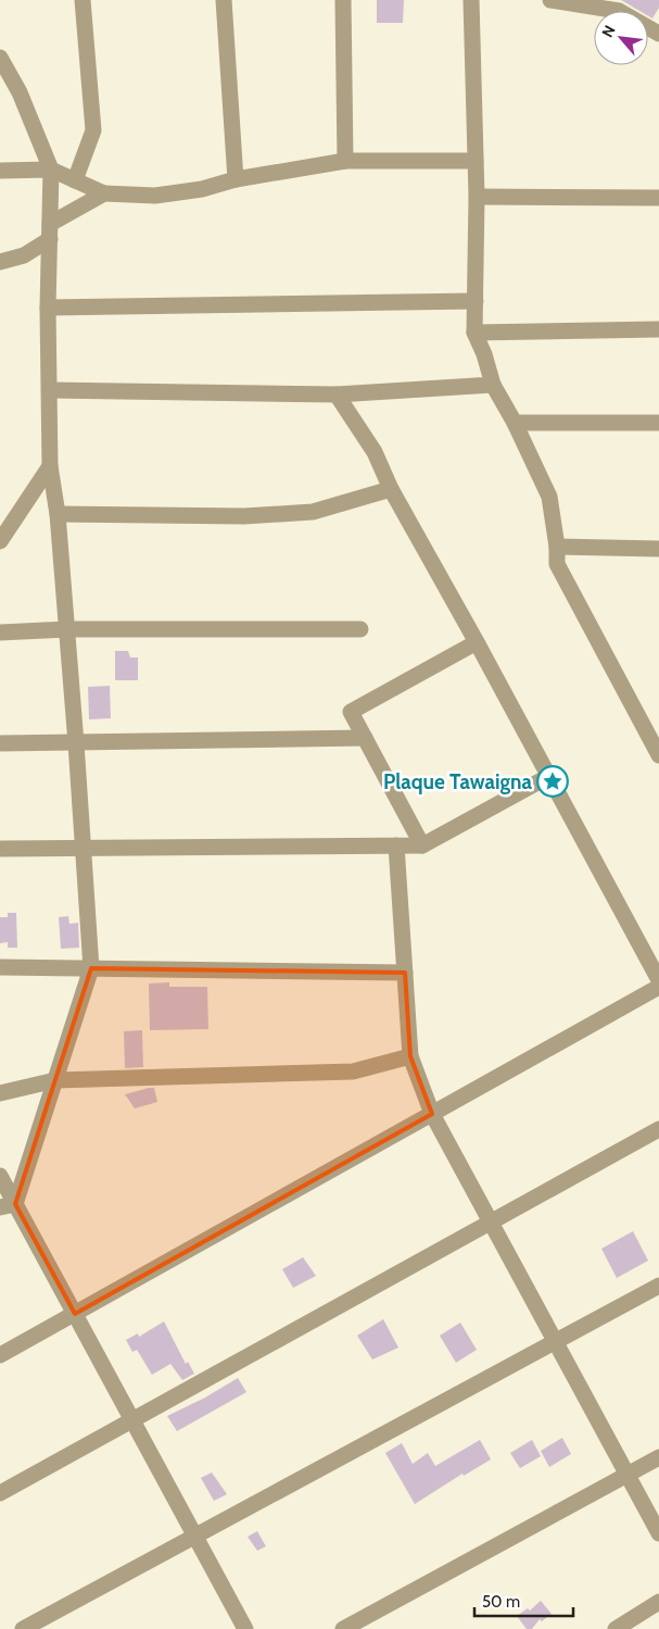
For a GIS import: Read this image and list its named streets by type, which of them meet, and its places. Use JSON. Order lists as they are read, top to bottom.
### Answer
{
  "places": {
    "place": ["Plaque Tawaigna"]
  },
  "scale_bar": "50 m",
  "north": "top left"
}
